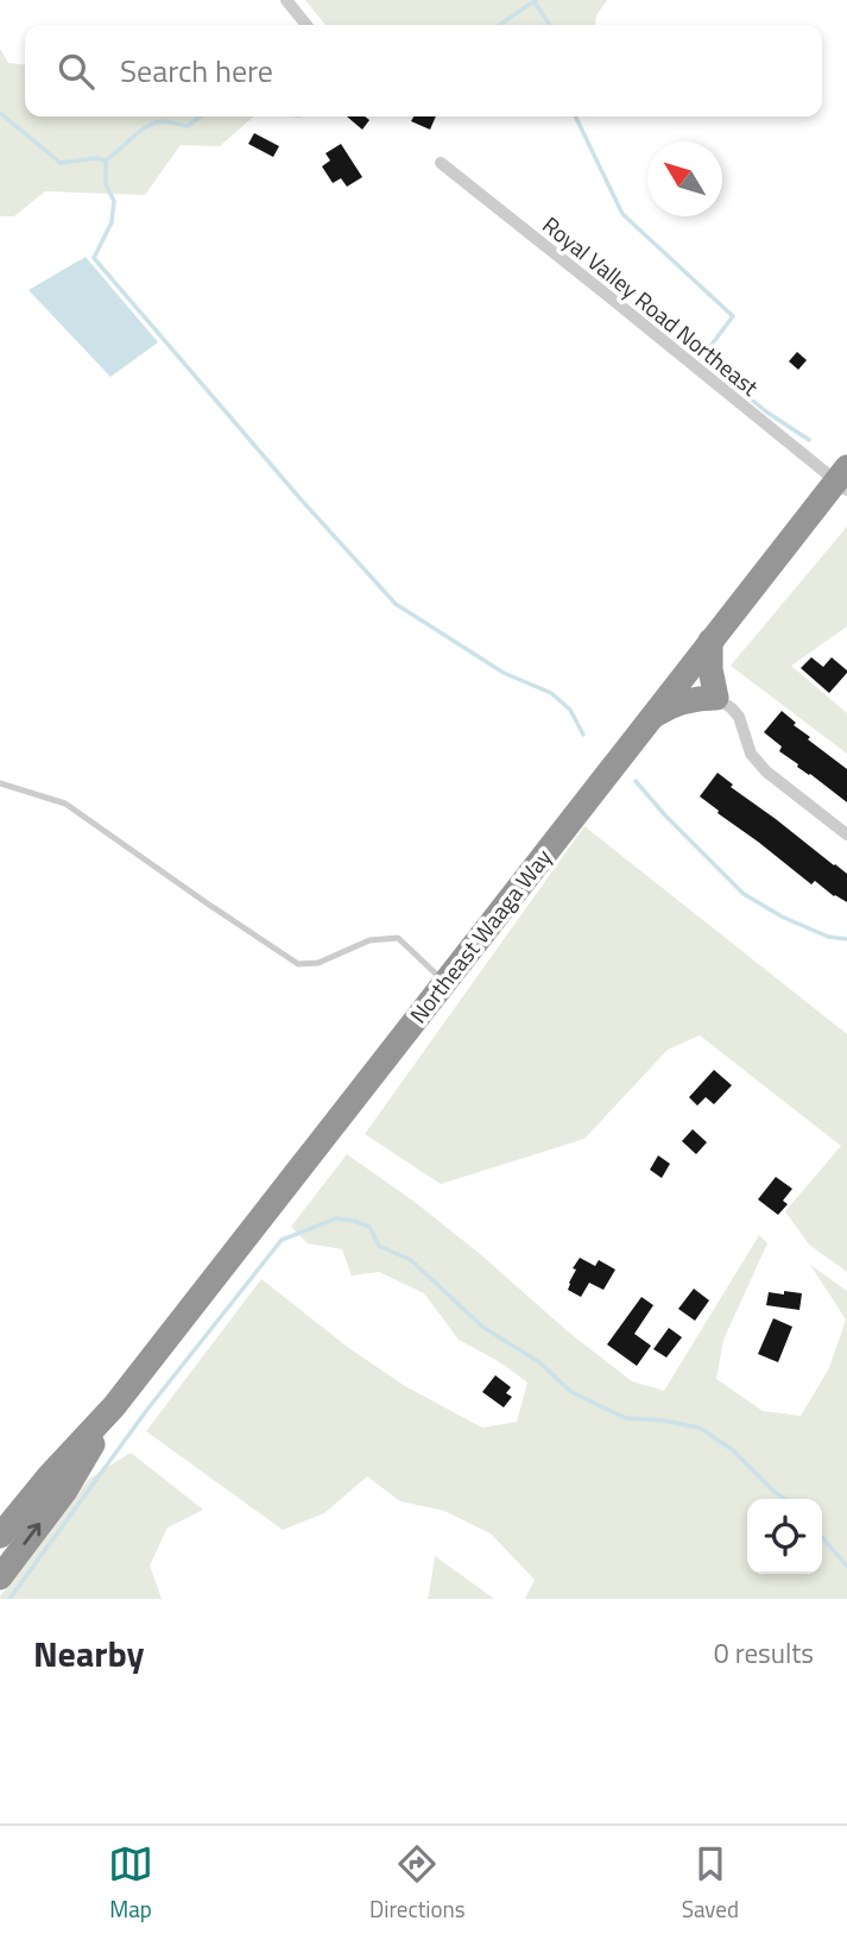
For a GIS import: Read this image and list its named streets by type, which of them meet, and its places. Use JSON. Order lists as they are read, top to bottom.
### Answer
{
  "streets": {
    "highway": ["Northeast Waaga Way"],
    "street": ["Royal Valley Road Northeast"]
  },
  "crossings": [
    ["Royal Valley Road Northeast", "Northeast Waaga Way"]
  ],
  "north": "top left",
  "page": {
    "search": "Search here",
    "heading": ["Nearby", "0 results"],
    "nav": ["Map", "Directions", "Saved"]
  }
}
